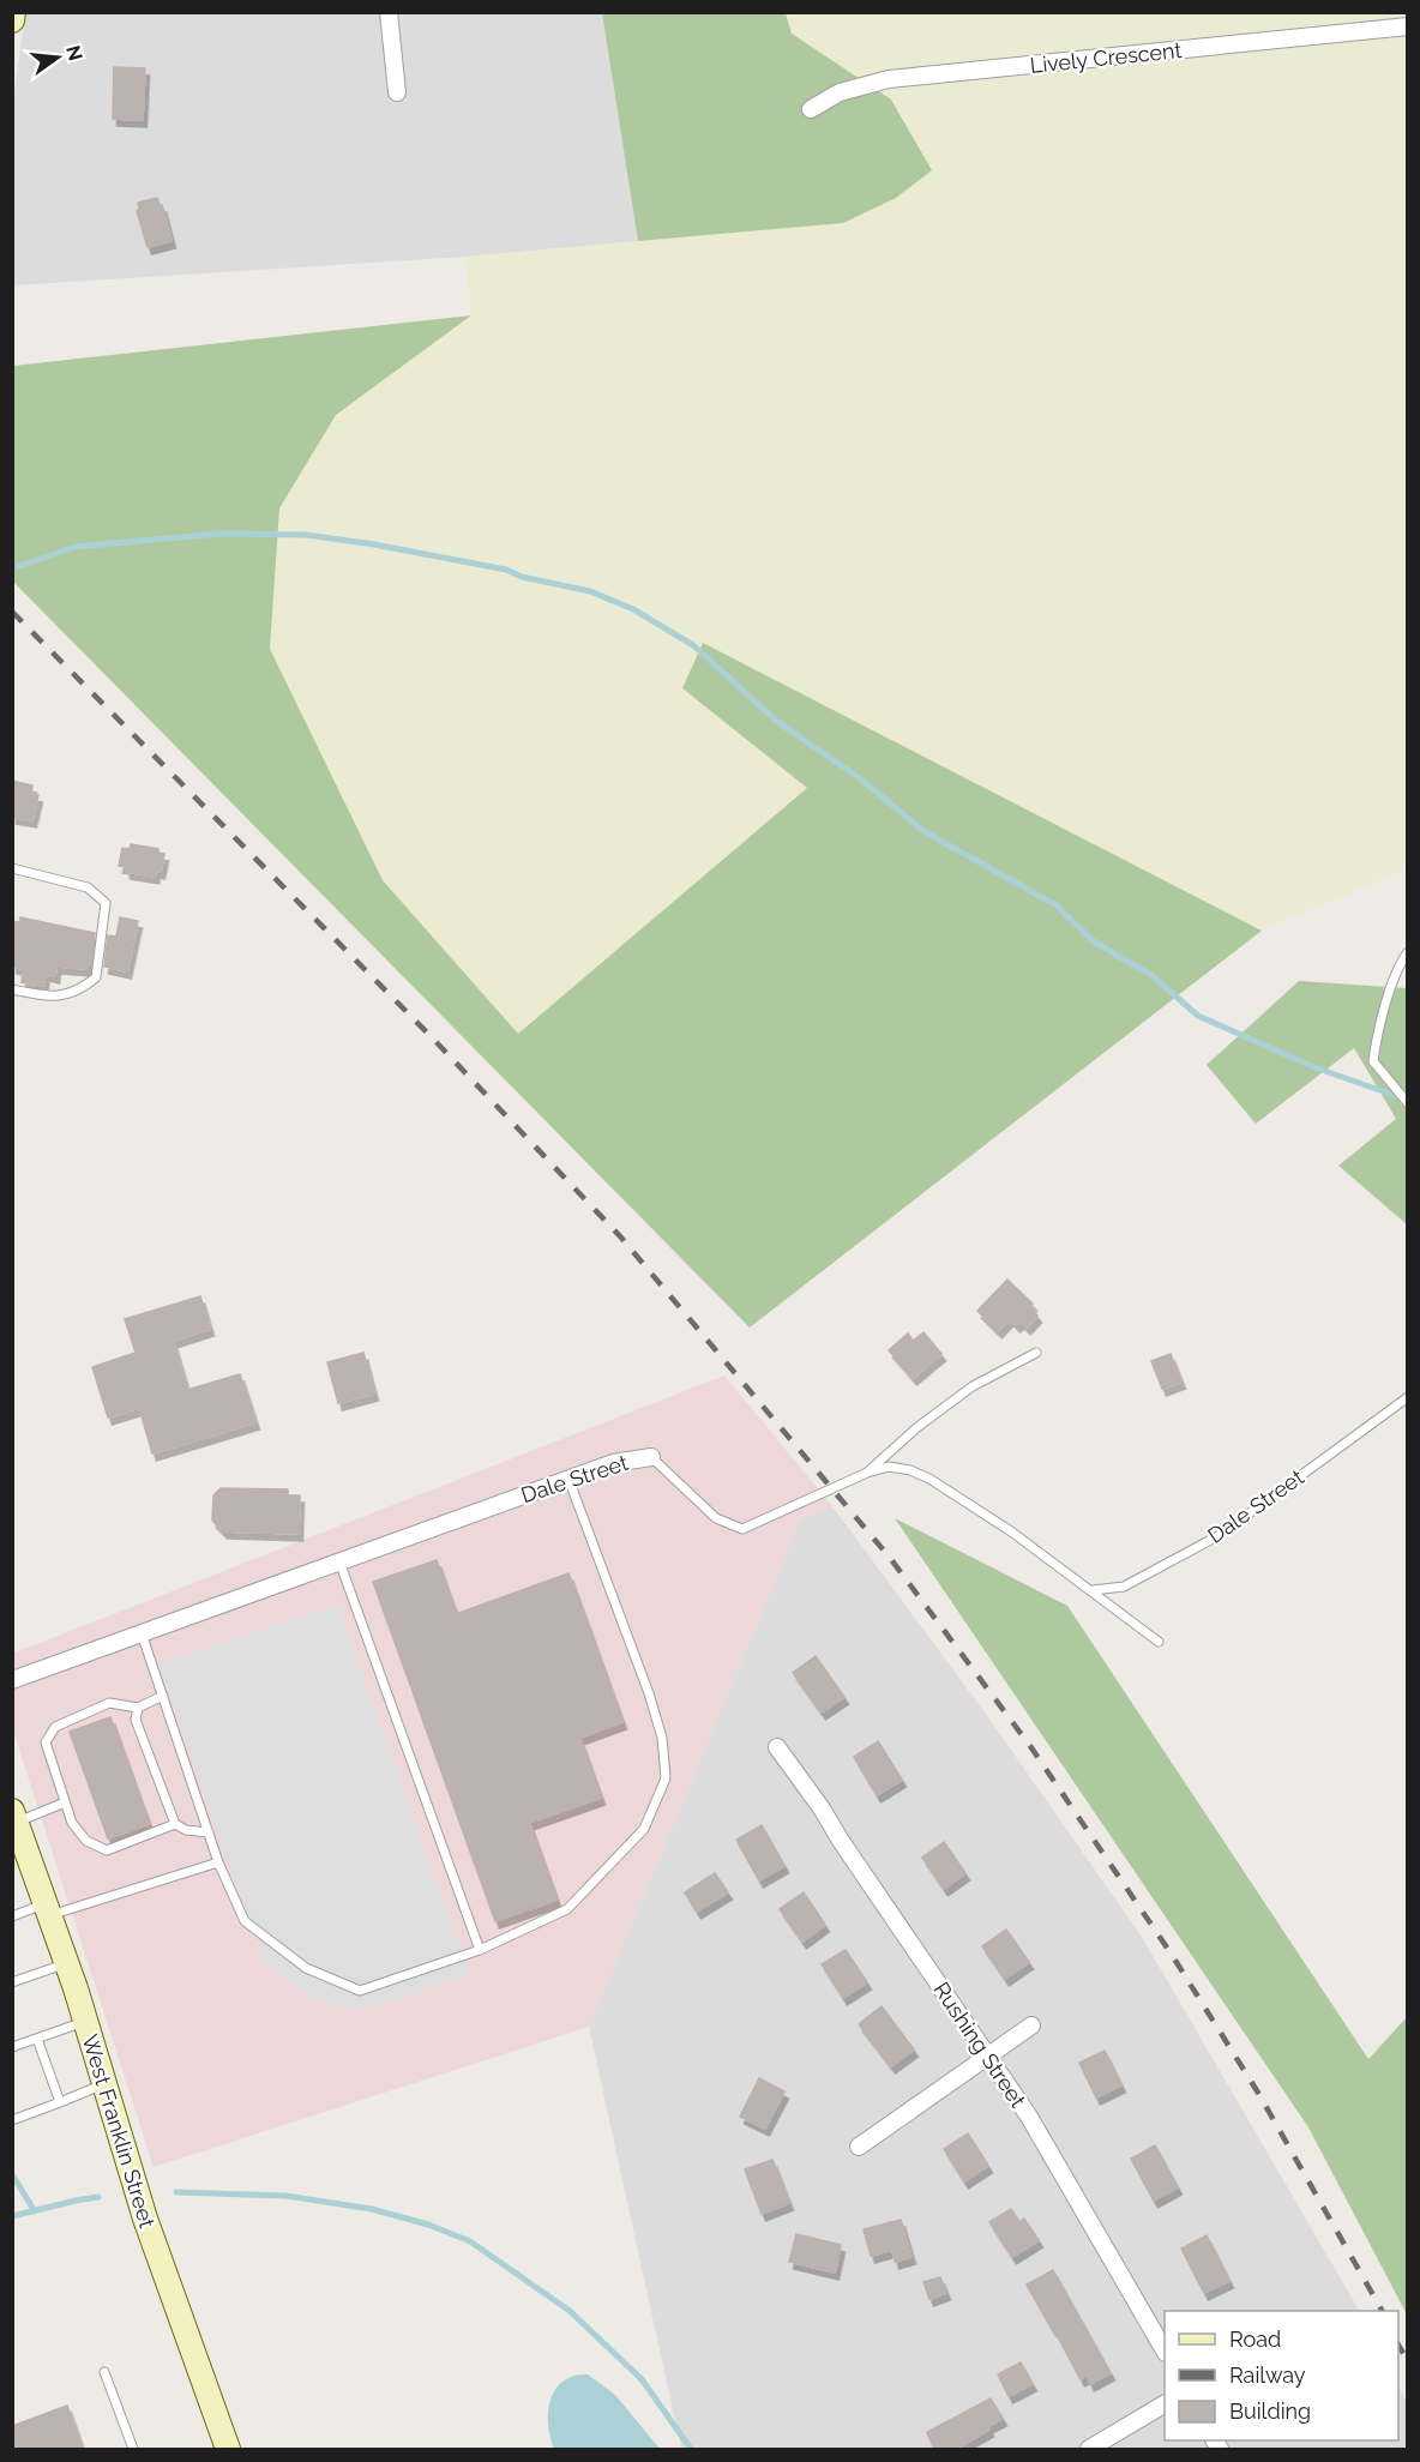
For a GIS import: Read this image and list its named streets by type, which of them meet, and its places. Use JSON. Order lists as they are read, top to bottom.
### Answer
{
  "streets": {
    "main road": ["West Franklin Street"],
    "street": ["Lively Crescent", "Dale Street", "Rushing Street"]
  },
  "legend": ["Road", "Railway", "Building"],
  "north": "right"
}
